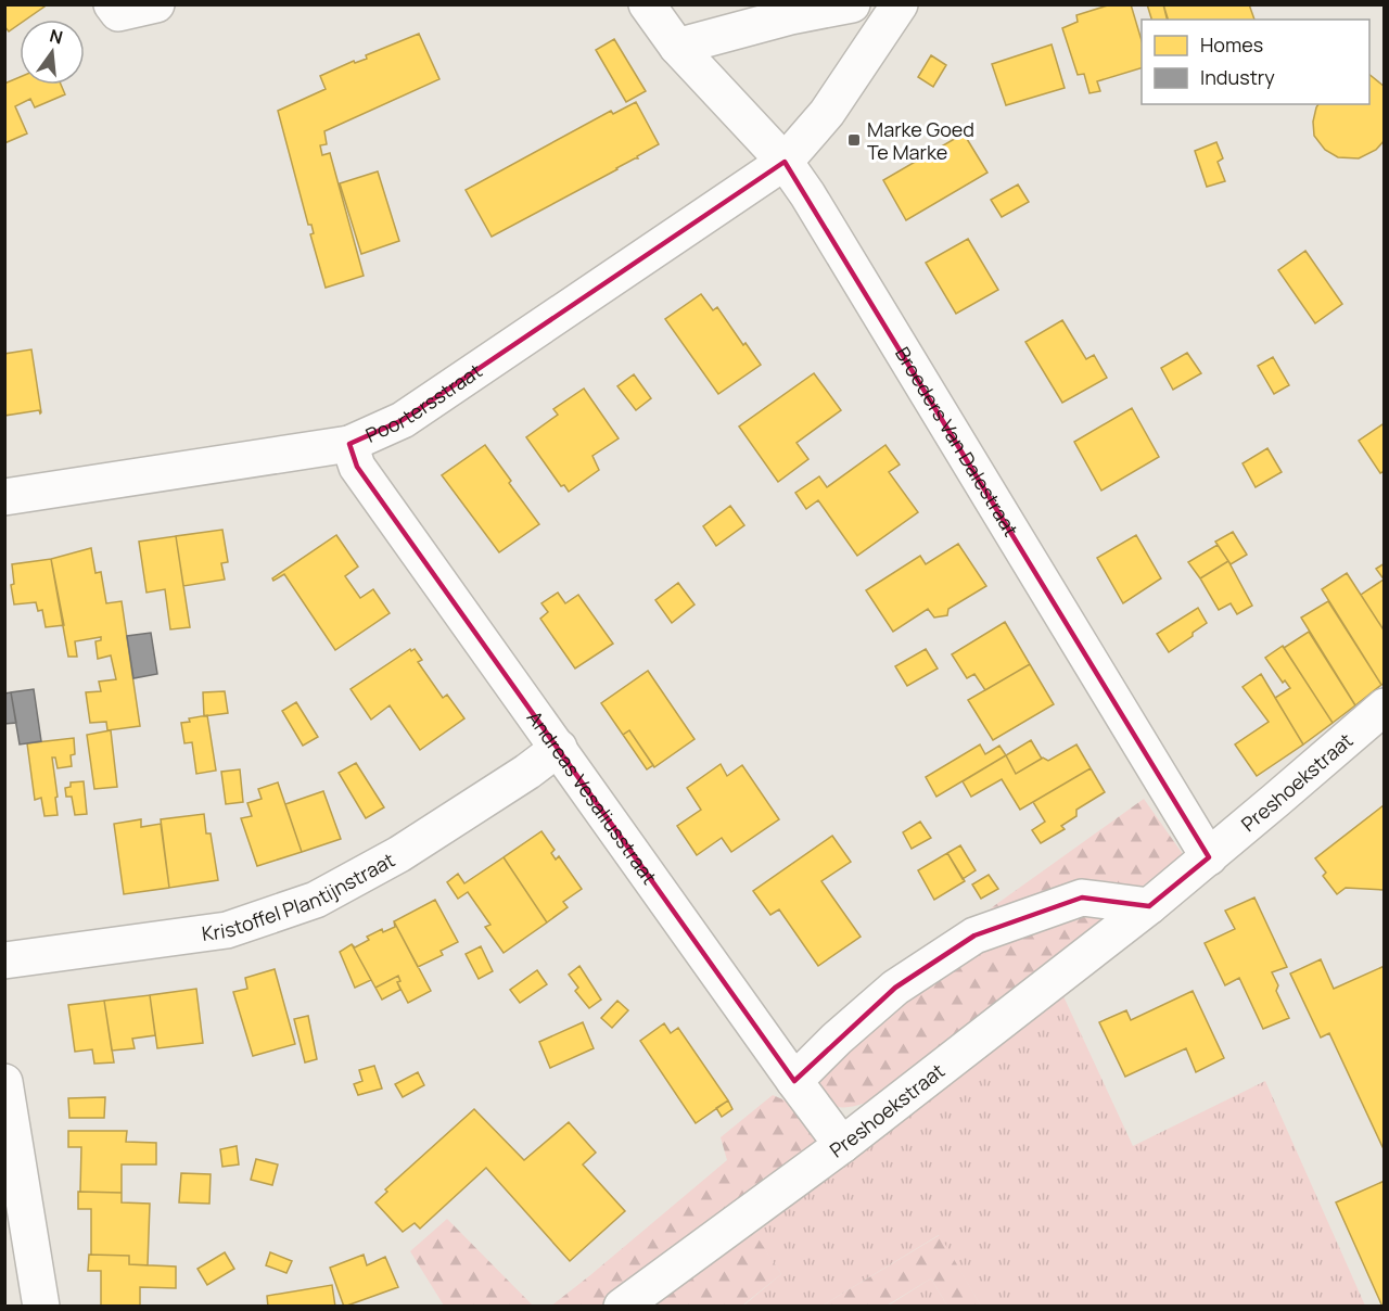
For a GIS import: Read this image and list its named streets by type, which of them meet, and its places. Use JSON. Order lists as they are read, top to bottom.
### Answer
{
  "streets": {
    "street": [
      "Poortersstraat",
      "Broeders Van Dalestraat",
      "Preshoekstraat",
      "Andreas Vesaliusstraat",
      "Kristoffel Plantijnstraat"
    ]
  },
  "crossings": [
    ["Poortersstraat", "Broeders Van Dalestraat"],
    ["Poortersstraat", "Andreas Vesaliusstraat"],
    ["Broeders Van Dalestraat", "Preshoekstraat"],
    ["Preshoekstraat", "Andreas Vesaliusstraat"],
    ["Andreas Vesaliusstraat", "Kristoffel Plantijnstraat"]
  ],
  "places": {
    "transit": ["Marke Goed Te Marke"]
  },
  "legend": ["Homes", "Industry"],
  "north": "top"
}
